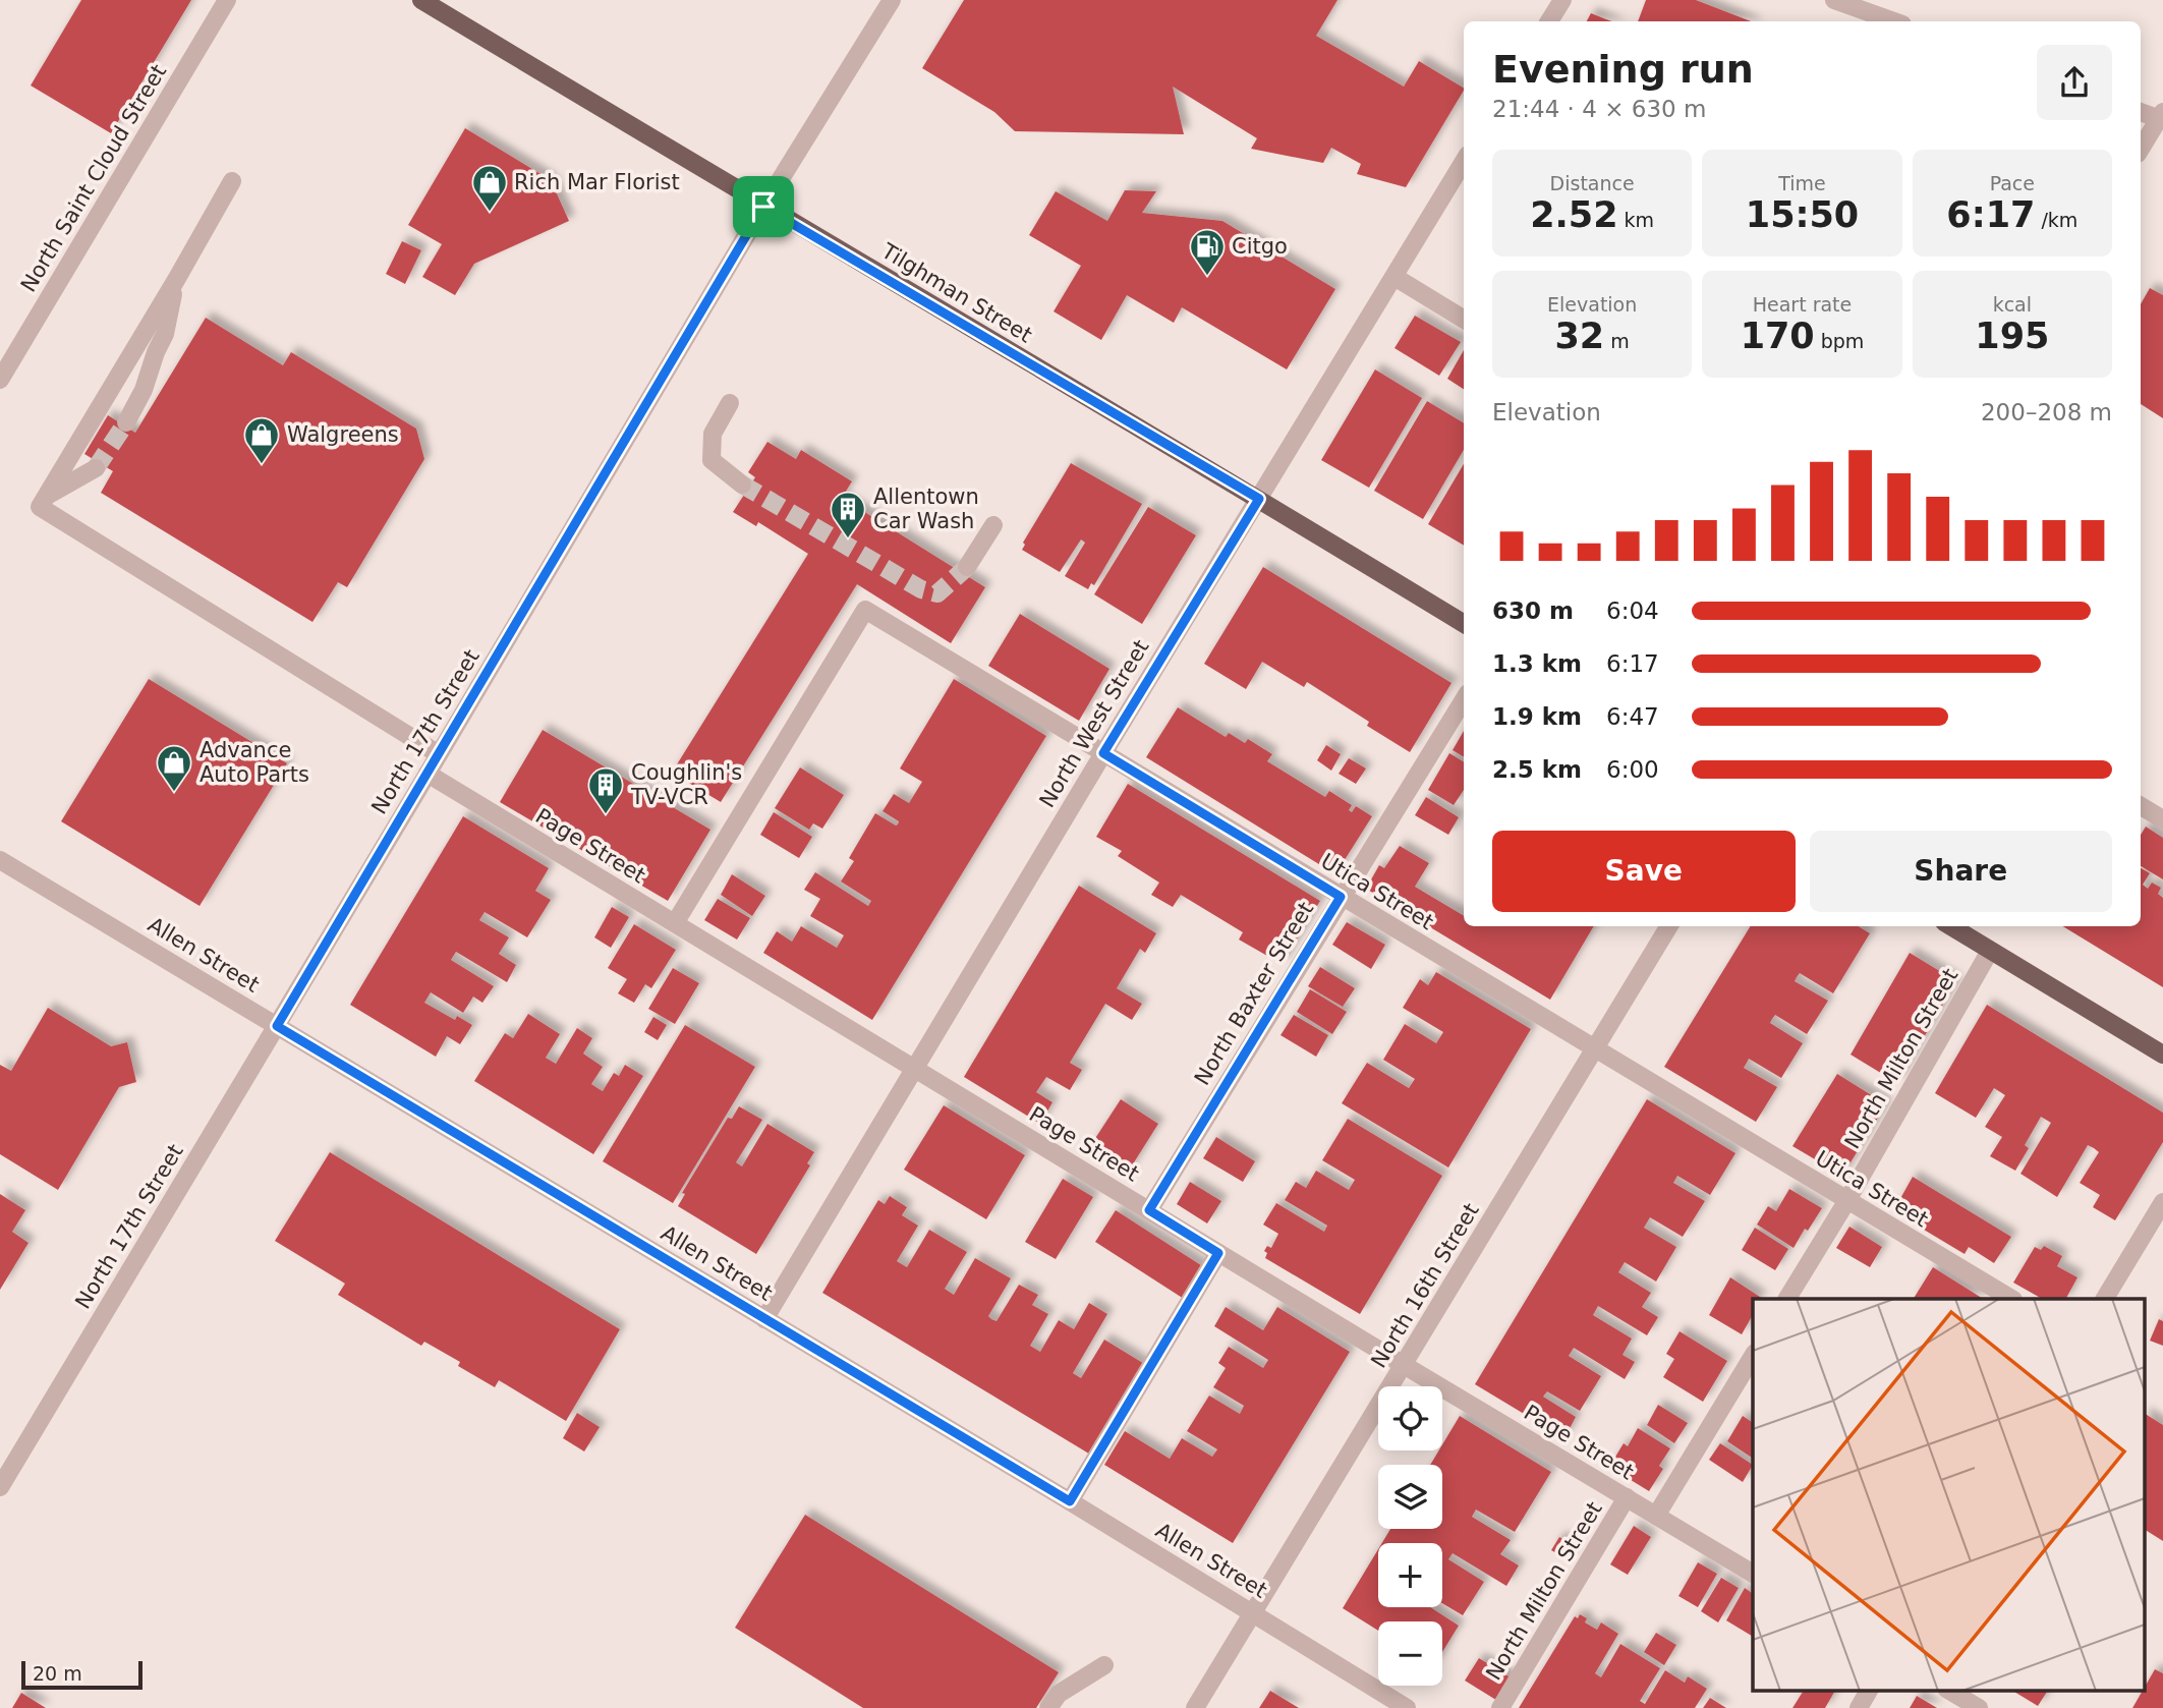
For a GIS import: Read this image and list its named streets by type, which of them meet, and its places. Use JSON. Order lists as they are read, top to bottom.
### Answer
{
  "streets": {
    "main road": ["Tilghman Street"],
    "street": [
      "North Saint Cloud Street",
      "North West Street",
      "North 17th Street",
      "Page Street",
      "Utica Street",
      "Allen Street",
      "North Baxter Street",
      "North Milton Street",
      "North 16th Street"
    ]
  },
  "crossings": [
    ["Tilghman Street", "North West Street"],
    ["Tilghman Street", "North 17th Street"],
    ["North West Street", "Page Street"],
    ["North West Street", "Utica Street"],
    ["North West Street", "Allen Street"],
    ["North 17th Street", "Page Street"],
    ["North 17th Street", "Allen Street"],
    ["Page Street", "Utica Street"],
    ["Page Street", "North Baxter Street"],
    ["Page Street", "North Milton Street"],
    ["Page Street", "North 16th Street"],
    ["Utica Street", "North Baxter Street"],
    ["Utica Street", "North Milton Street"],
    ["Utica Street", "North 16th Street"],
    ["Allen Street", "North 16th Street"]
  ],
  "places": {
    "shop": ["Rich Mar Florist", "Walgreens", "Advance Auto Parts"],
    "fuel station": ["Citgo"],
    "building": ["Allentown Car Wash", "Coughlin's TV-VCR"]
  },
  "scale_bar": "20 m",
  "page": {
    "heading": ["Evening run", "21:44 · 4 × 630 m"],
    "stats": [
      ["Distance", "2.52 km"],
      ["Time", "15:50"],
      ["Pace", "6:17 /km"],
      ["Elevation", "32 m"],
      ["Heart rate", "170 bpm"],
      ["kcal", "195"]
    ],
    "chart": ["Elevation", "200–208 m"],
    "list": [
      {
        "name": "630 m",
        "note": "6:04"
      },
      {
        "name": "1.3 km",
        "note": "6:17"
      },
      {
        "name": "1.9 km",
        "note": "6:47"
      },
      {
        "name": "2.5 km",
        "note": "6:00"
      }
    ],
    "buttons": ["Save", "Share"],
    "map_buttons": ["+", "−"],
    "scale": "20 m"
  }
}
